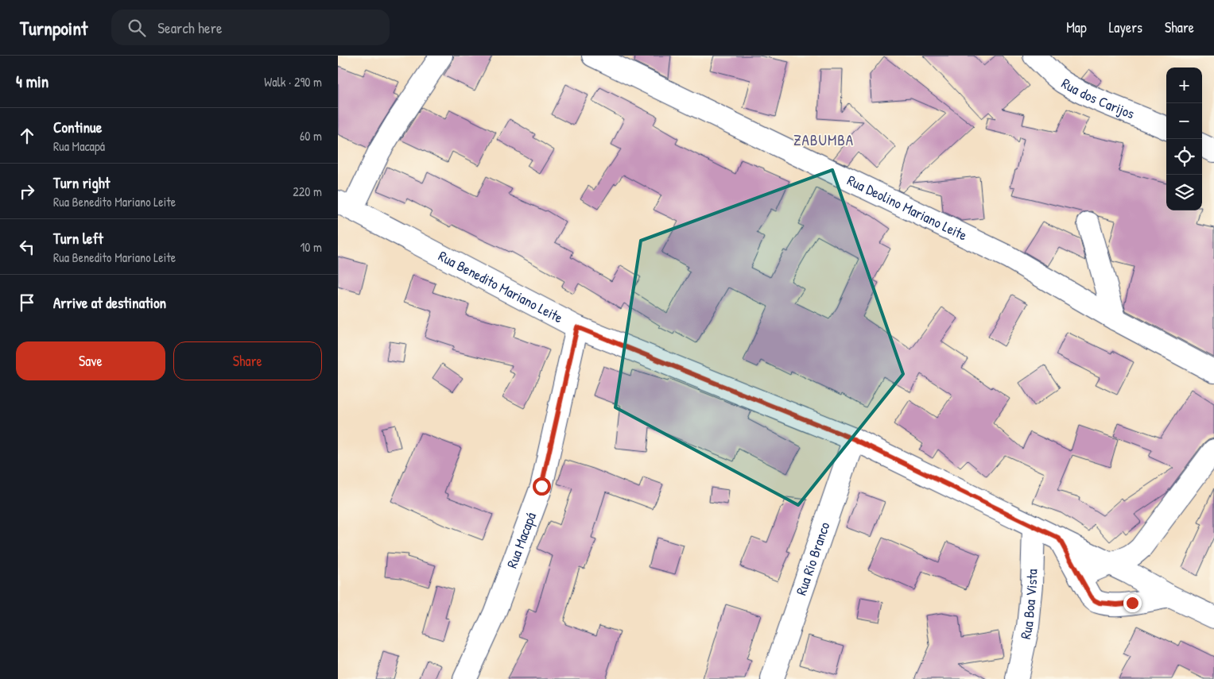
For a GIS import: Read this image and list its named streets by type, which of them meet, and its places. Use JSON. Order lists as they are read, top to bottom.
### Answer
{
  "streets": {
    "street": [
      "Rua dos Carijos",
      "Rua Deolino Mariano Leite",
      "Rua Benedito Mariano Leite",
      "Rua Macapá",
      "Rua Rio Branco",
      "Rua Boa Vista"
    ]
  },
  "crossings": [
    ["Rua Benedito Mariano Leite", "Rua Macapá"],
    ["Rua Benedito Mariano Leite", "Rua Rio Branco"],
    ["Rua Benedito Mariano Leite", "Rua Boa Vista"]
  ],
  "districts": ["ZABUMBA"],
  "page": {
    "header": "Turnpoint",
    "search": "Search here",
    "nav": ["Map", "Layers", "Share"],
    "heading": ["4 min", "Walk · 290 m"],
    "map_buttons": ["+", "−"],
    "list": [
      ["Continue", "Rua Macapá", "60 m"],
      ["Turn right", "Rua Benedito Mariano Leite", "220 m"],
      ["Turn left", "Rua Benedito Mariano Leite", "10 m"],
      "Arrive at destination"
    ],
    "buttons": ["Save", "Share"]
  }
}
